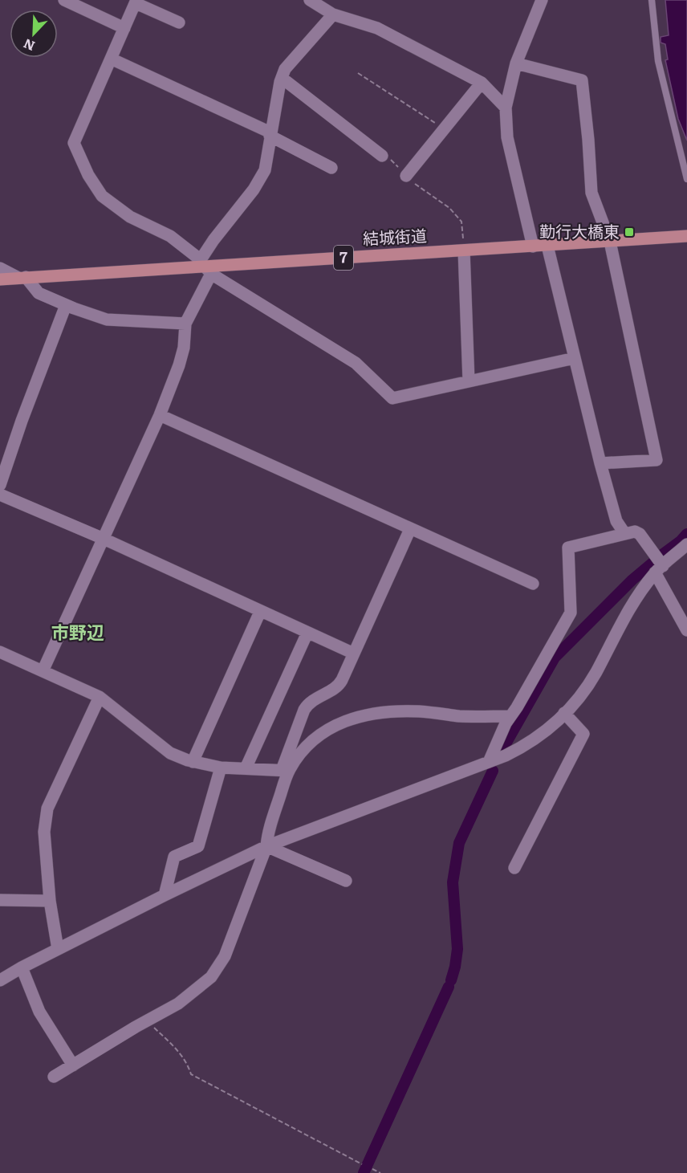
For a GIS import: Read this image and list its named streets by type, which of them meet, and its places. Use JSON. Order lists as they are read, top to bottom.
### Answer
{
  "streets": {
    "main road": ["結城街道", "7"]
  },
  "districts": ["市野辺"],
  "places": {
    "transit": ["勤行大橋東"]
  },
  "north": "bottom left"
}
